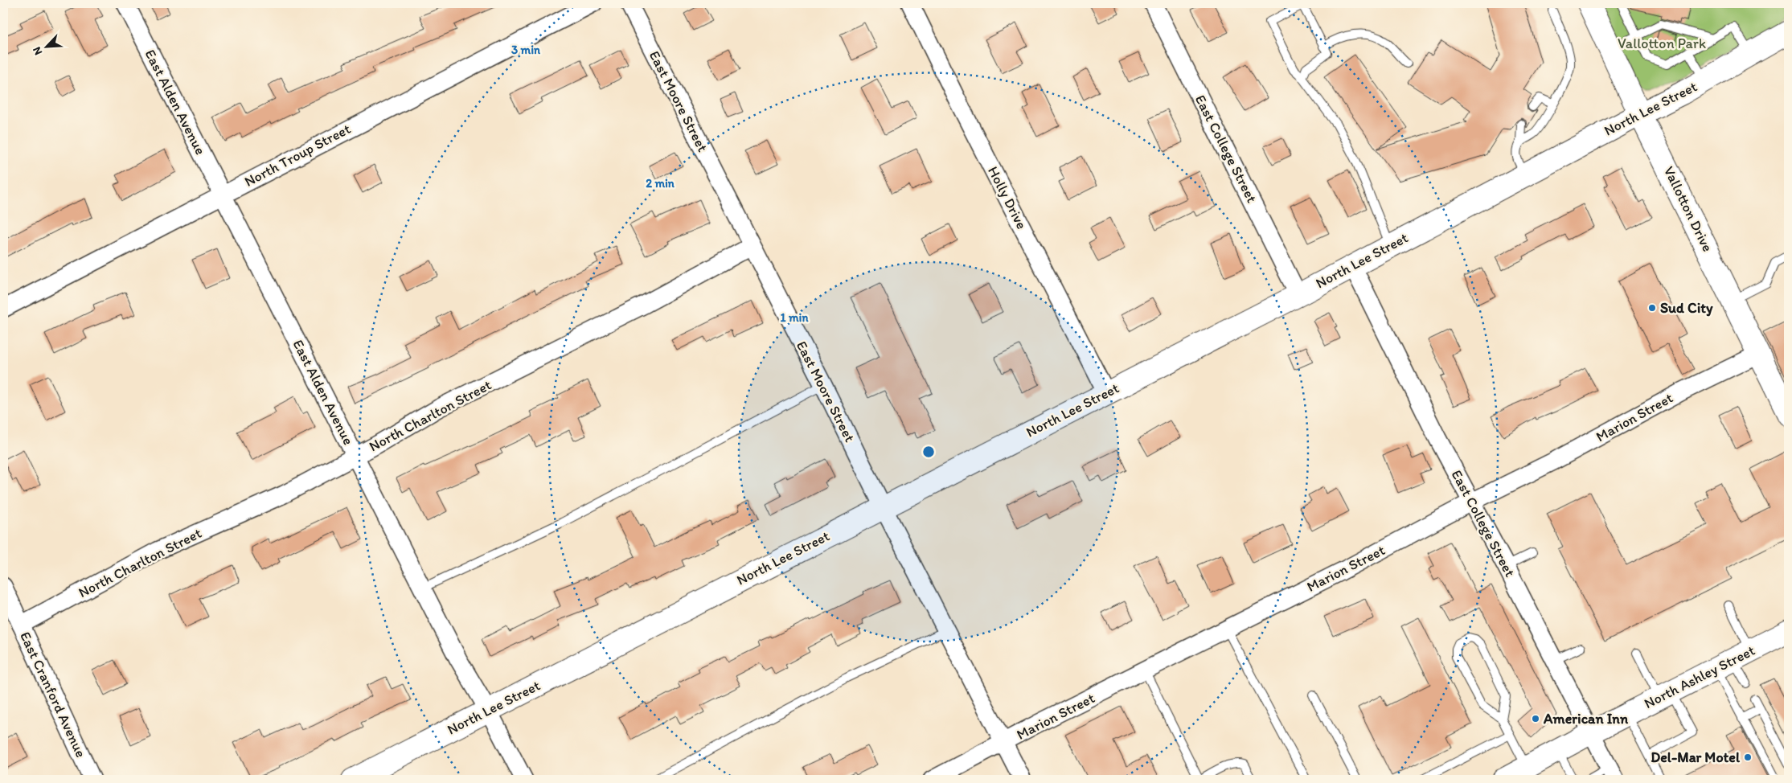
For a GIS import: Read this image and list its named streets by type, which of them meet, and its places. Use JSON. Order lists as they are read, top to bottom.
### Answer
{
  "streets": {
    "street": [
      "East Moore Street",
      "East Alden Avenue",
      "North Lee Street",
      "East College Street",
      "North Troup Street",
      "Holly Drive",
      "Vallotton Drive",
      "North Charlton Street",
      "Marion Street",
      "North Ashley Street",
      "East Cranford Avenue"
    ]
  },
  "crossings": [
    ["East Moore Street", "North Lee Street"],
    ["East Moore Street", "North Charlton Street"],
    ["East Moore Street", "Marion Street"],
    ["East Alden Avenue", "North Lee Street"],
    ["East Alden Avenue", "North Troup Street"],
    ["East Alden Avenue", "North Charlton Street"],
    ["North Lee Street", "East College Street"],
    ["North Lee Street", "Holly Drive"],
    ["North Lee Street", "Vallotton Drive"],
    ["East College Street", "Marion Street"],
    ["East College Street", "North Ashley Street"],
    ["Vallotton Drive", "Marion Street"],
    ["North Charlton Street", "East Cranford Avenue"]
  ],
  "parks": ["Vallotton Park"],
  "places": ["Sud City", "American Inn", "Del-Mar Motel"],
  "north": "bottom left",
  "rings": ["3 min", "2 min", "1 min"]
}
